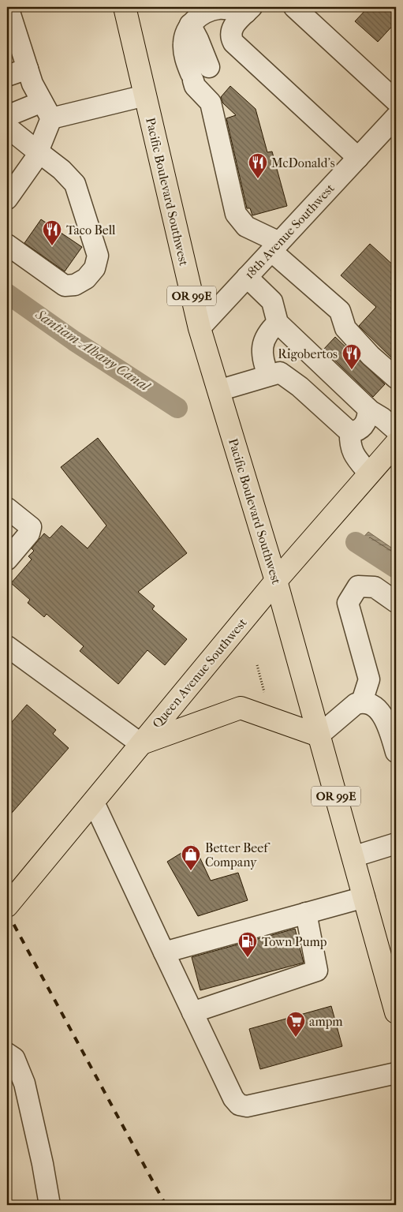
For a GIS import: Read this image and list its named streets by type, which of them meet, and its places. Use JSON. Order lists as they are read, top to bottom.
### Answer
{
  "streets": {
    "main road": ["Pacific Boulevard Southwest", "OR 99E", "Queen Avenue Southwest"],
    "street": ["18th Avenue Southwest"]
  },
  "crossings": [
    ["Pacific Boulevard Southwest", "18th Avenue Southwest"],
    ["Pacific Boulevard Southwest", "Queen Avenue Southwest"]
  ],
  "water": ["Santiam-Albany Canal"],
  "places": {
    "restaurant": ["McDonald's", "Taco Bell", "Rigobertos"],
    "shop": ["Better Beef Company"],
    "fuel station": ["Town Pump"],
    "supermarket": ["ampm"]
  }
}
